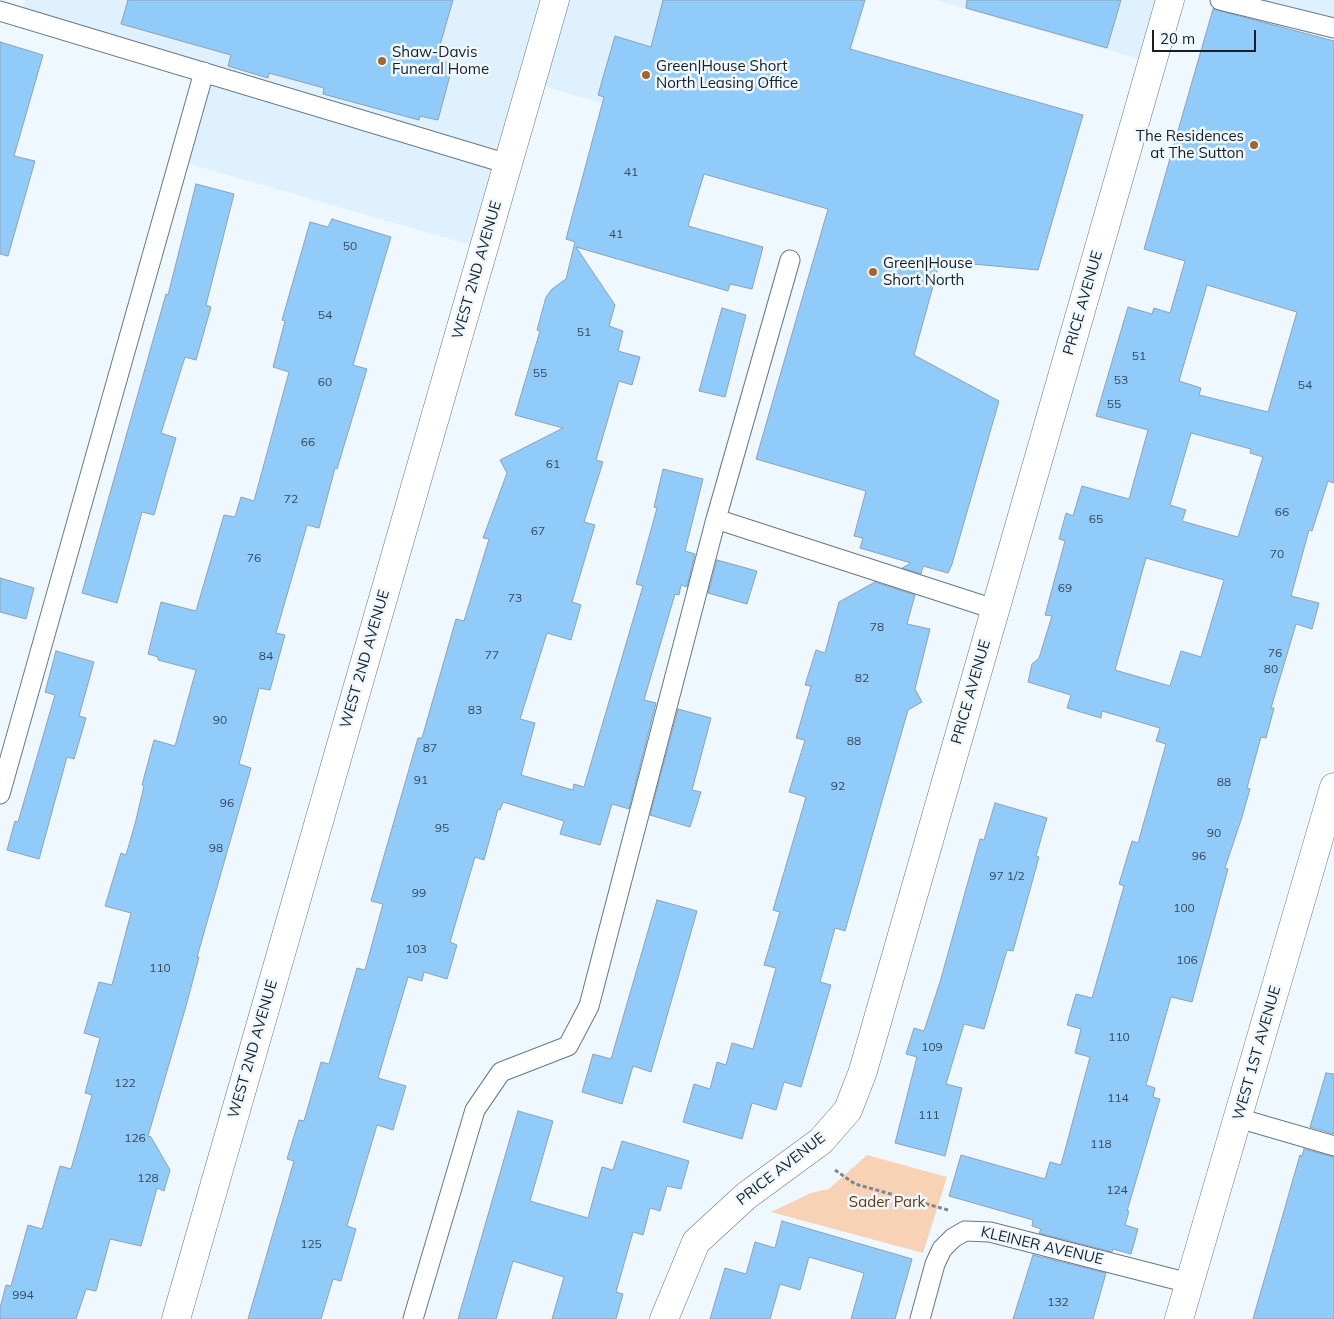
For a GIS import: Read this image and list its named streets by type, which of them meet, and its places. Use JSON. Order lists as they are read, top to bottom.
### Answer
{
  "streets": {
    "street": ["WEST 2ND AVENUE", "PRICE AVENUE", "WEST 1ST AVENUE"],
    "lane": ["KLEINER AVENUE"]
  },
  "crossings": [
    ["WEST 1ST AVENUE", "KLEINER AVENUE"]
  ],
  "parks": ["Sader Park"],
  "places": [
    "Shaw-Davis Funeral Home",
    "Green|House Short North Leasing Office",
    "The Residences at The Sutton",
    "Green|House Short North"
  ],
  "house_numbers": [
    "41",
    "41",
    "50",
    "54",
    "51",
    "51",
    "55",
    "53",
    "60",
    "54",
    "55",
    "66",
    "61",
    "72",
    "66",
    "65",
    "67",
    "70",
    "76",
    "69",
    "73",
    "78",
    "76",
    "77",
    "84",
    "80",
    "82",
    "83",
    "90",
    "88",
    "87",
    "91",
    "88",
    "92",
    "96",
    "95",
    "90",
    "98",
    "96",
    "97 1/2",
    "99",
    "100",
    "103",
    "106",
    "110",
    "110",
    "109",
    "122",
    "114",
    "111",
    "126",
    "118",
    "128",
    "124",
    "125",
    "994",
    "132"
  ],
  "scale_bar": "20 m"
}
